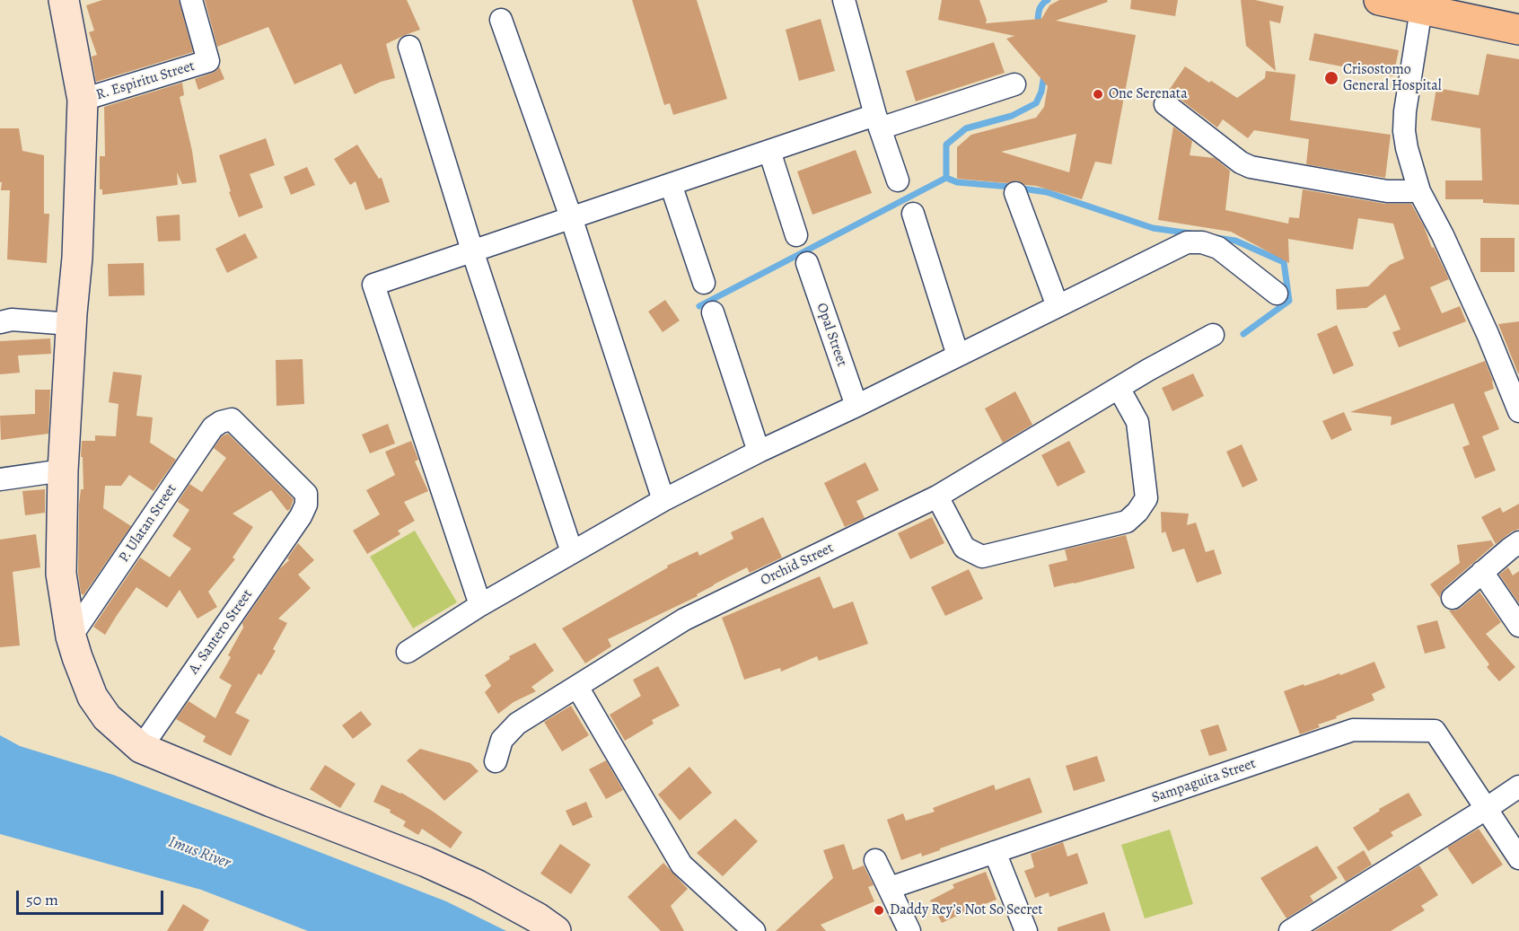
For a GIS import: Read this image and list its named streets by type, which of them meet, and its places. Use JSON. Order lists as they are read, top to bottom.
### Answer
{
  "streets": {
    "street": [
      "R. Espiritu Street",
      "Opal Street",
      "P. Ulatan Street",
      "Orchid Street",
      "A. Santero Street",
      "Sampaguita Street"
    ]
  },
  "crossings": [
    ["P. Ulatan Street", "A. Santero Street"]
  ],
  "water": ["Imus River"],
  "places": ["Crisostomo General Hospital", "One Serenata", "Daddy Rey’s Not So Secret"],
  "scale_bar": "50 m"
}
